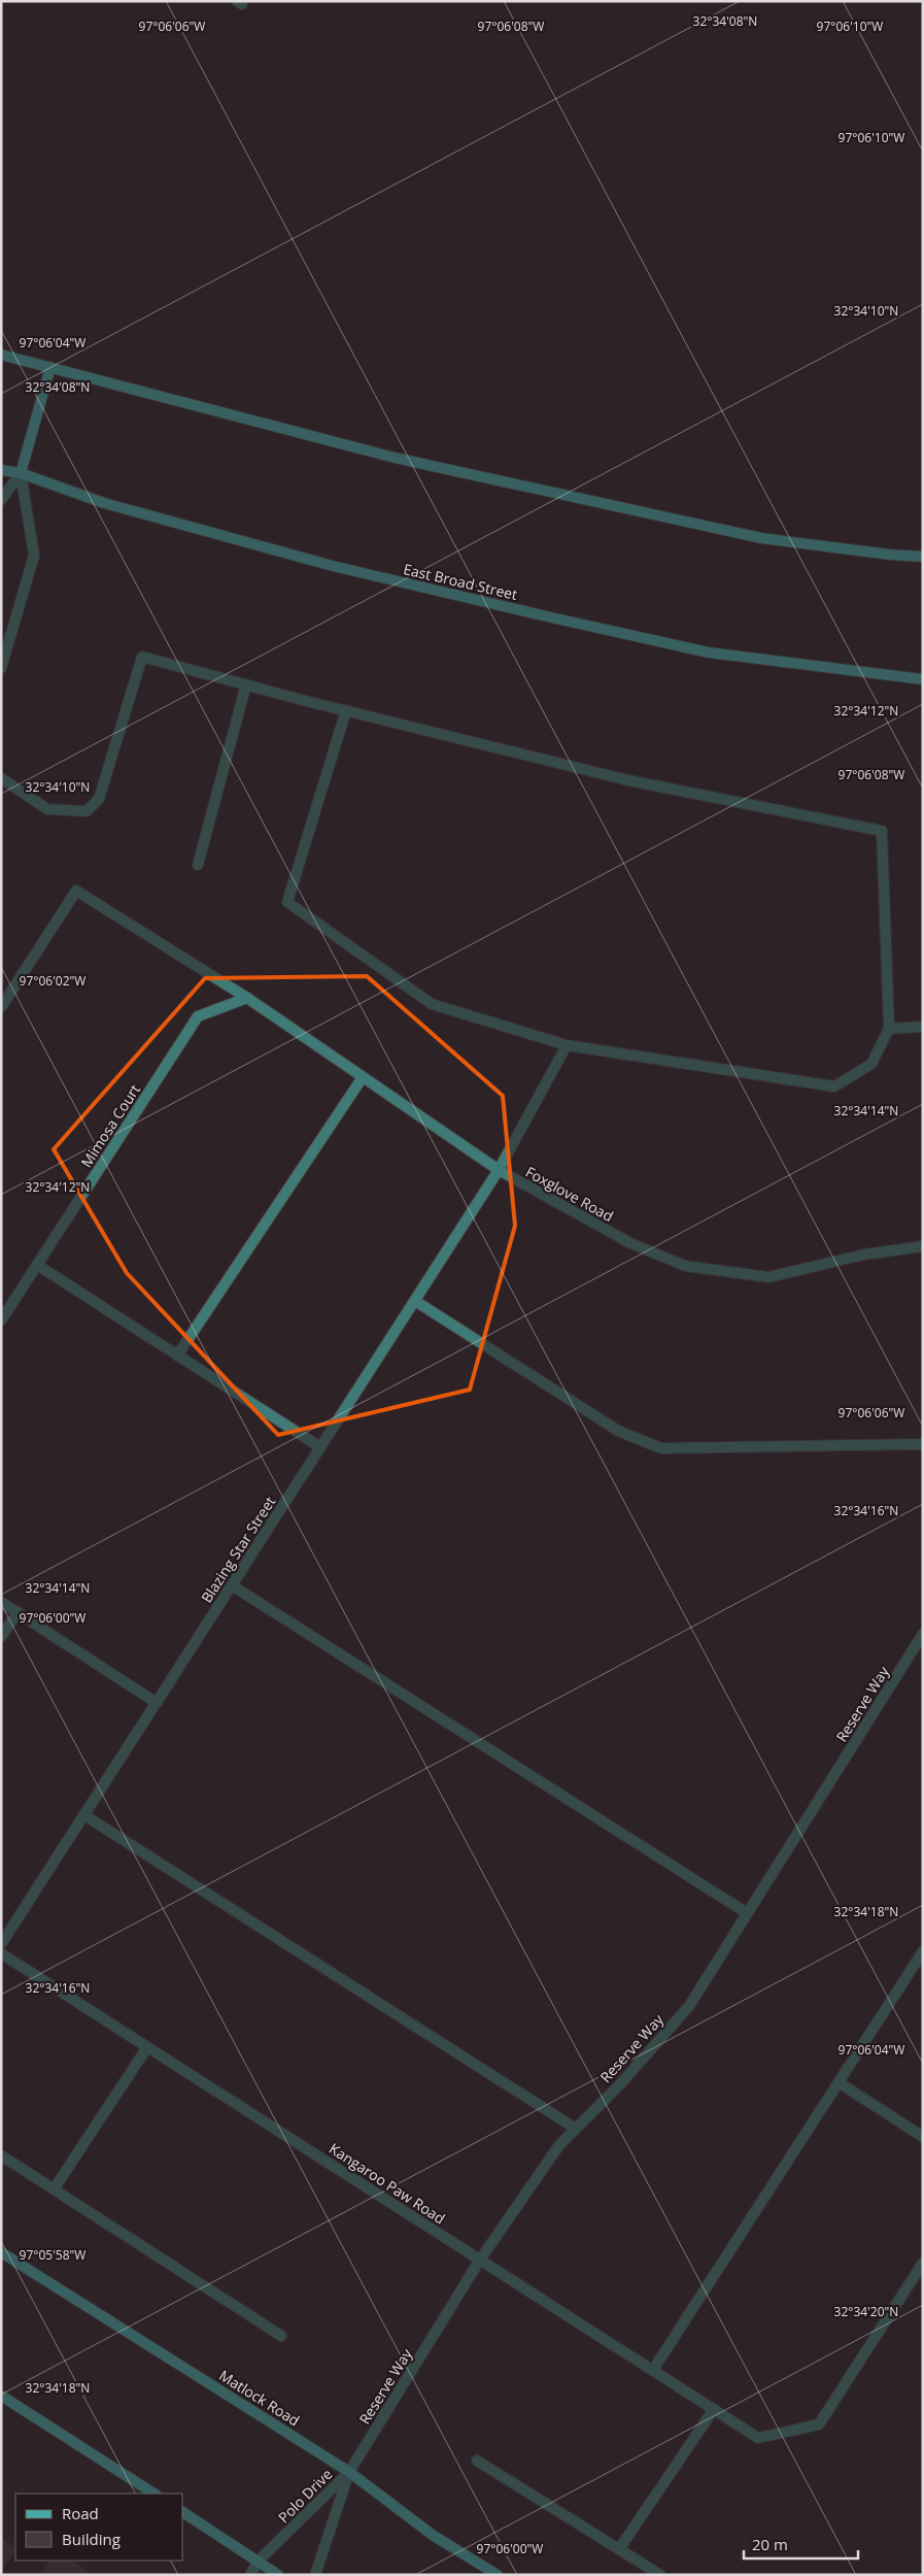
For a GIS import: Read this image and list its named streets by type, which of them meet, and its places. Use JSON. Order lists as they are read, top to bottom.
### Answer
{
  "streets": {
    "main road": ["East Broad Street", "Matlock Road"],
    "street": [
      "Mimosa Court",
      "Foxglove Road",
      "Blazing Star Street",
      "Reserve Way",
      "Kangaroo Paw Road",
      "Polo Drive"
    ]
  },
  "crossings": [
    ["Mimosa Court", "Foxglove Road"],
    ["Foxglove Road", "Blazing Star Street"],
    ["Reserve Way", "Kangaroo Paw Road"],
    ["Reserve Way", "Matlock Road"],
    ["Reserve Way", "Polo Drive"],
    ["Matlock Road", "Polo Drive"]
  ],
  "legend": ["Road", "Building"],
  "scale_bar": "20 m",
  "coordinates": [
    "32°34'08\"N",
    "97°06'06\"W",
    "97°06'08\"W",
    "97°06'10\"W",
    "32°34'10\"N",
    "97°06'04\"W",
    "32°34'12\"N",
    "97°06'02\"W",
    "32°34'14\"N",
    "32°34'16\"N",
    "97°06'00\"W",
    "32°34'18\"N",
    "97°05'58\"W",
    "32°34'20\"N"
  ]
}
